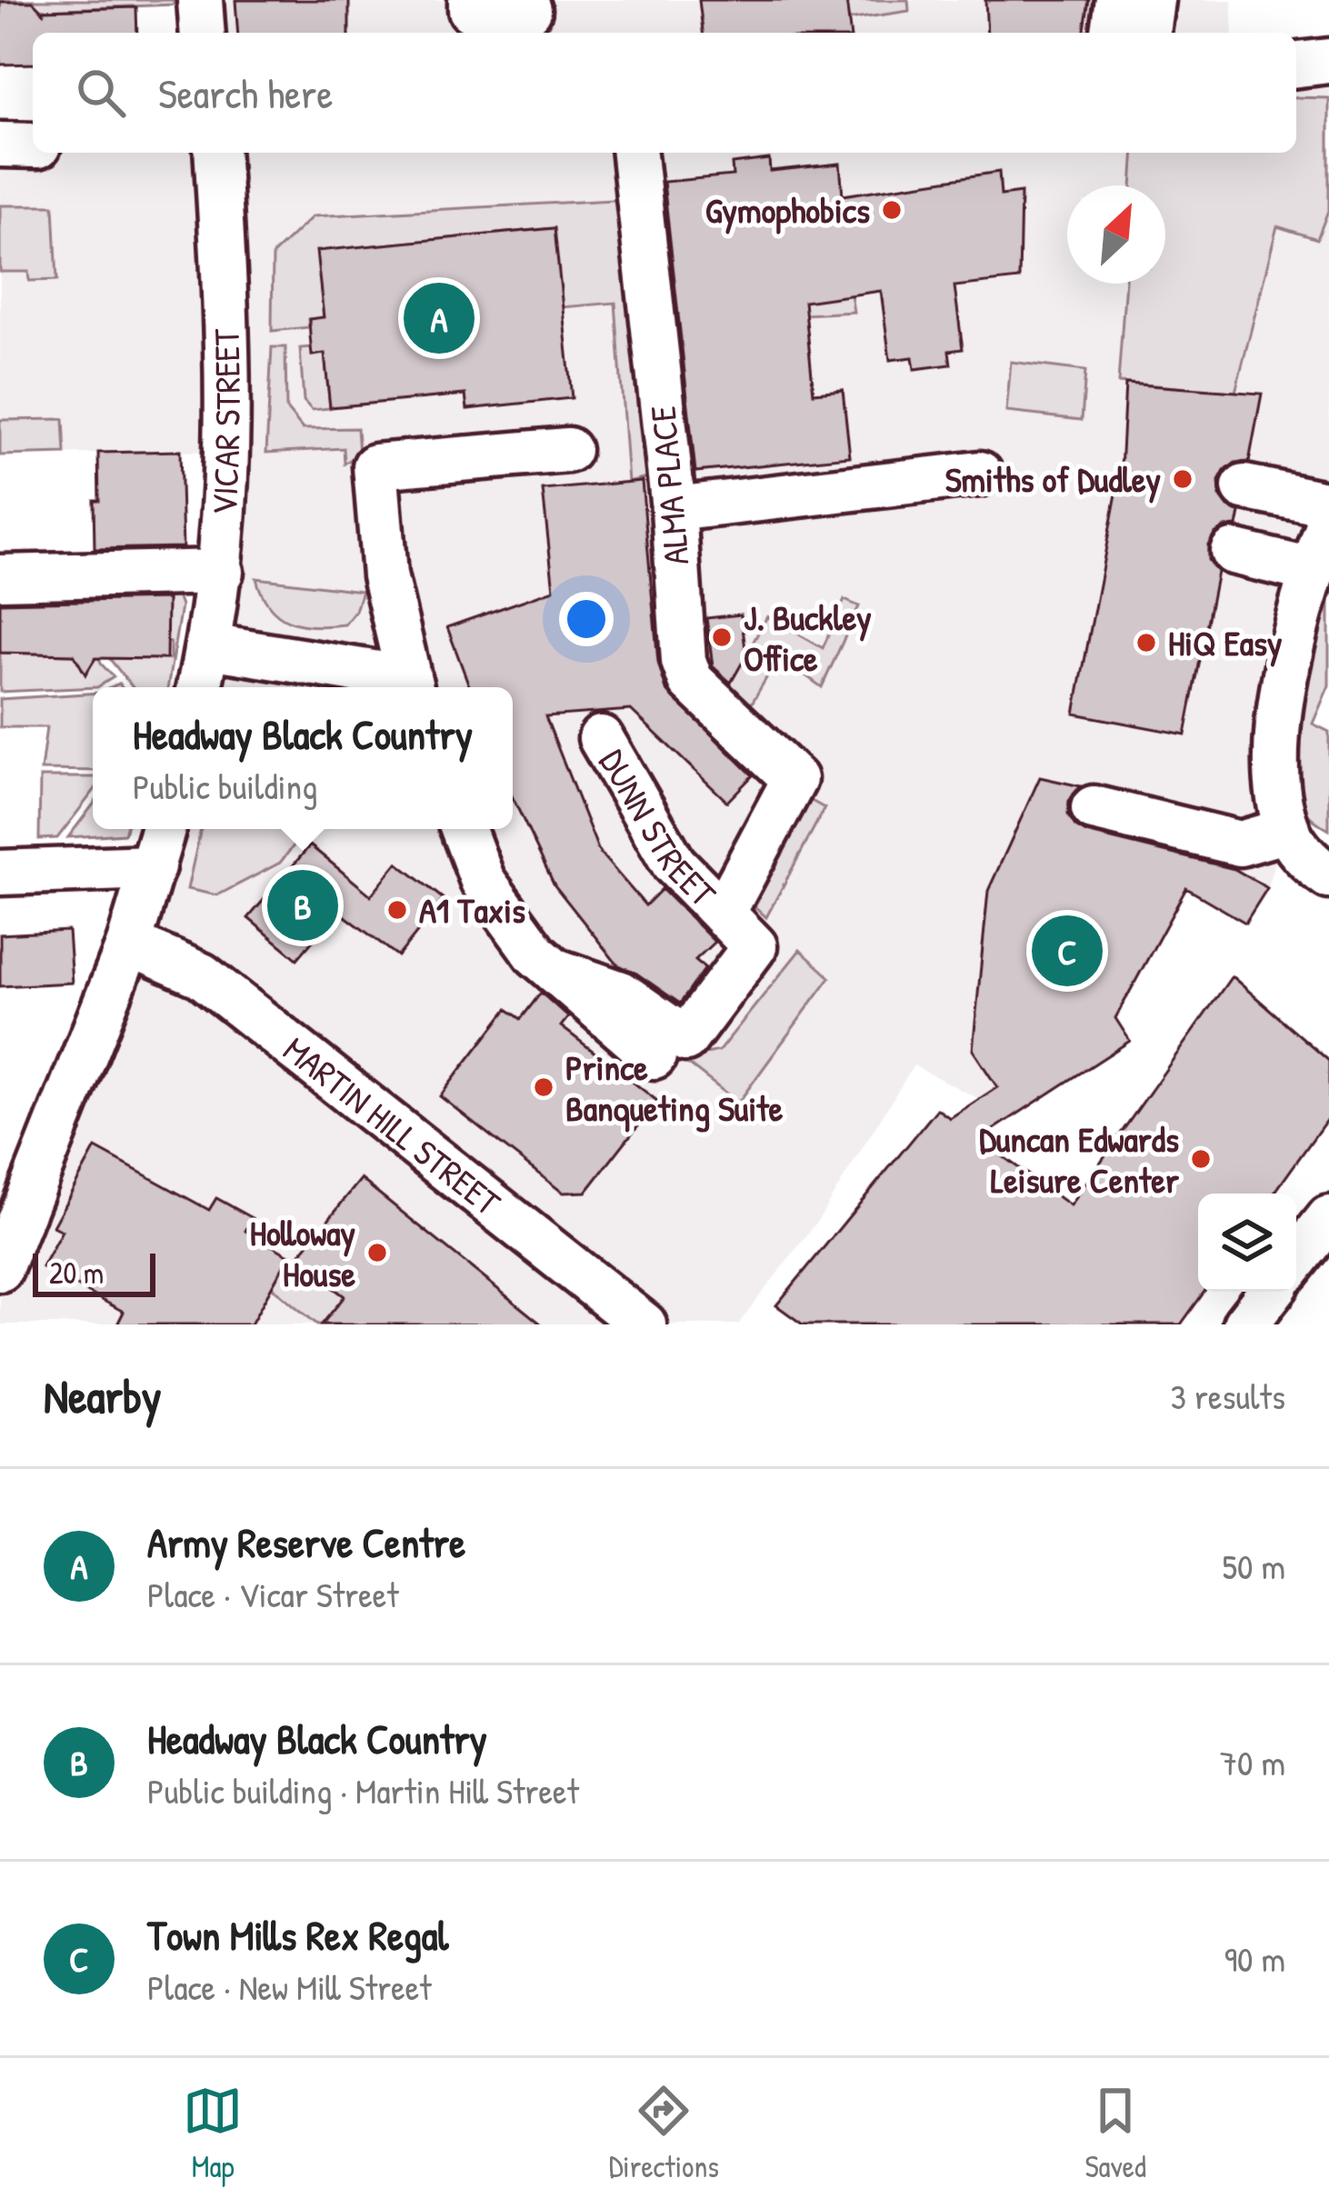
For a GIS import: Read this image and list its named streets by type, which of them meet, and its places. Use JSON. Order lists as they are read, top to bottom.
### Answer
{
  "streets": {
    "street": [
      "VICAR STREET",
      "ALMA PLACE",
      "DUNN STREET",
      "MARTIN HILL STREET"
    ]
  },
  "crossings": [
    ["ALMA PLACE", "DUNN STREET"]
  ],
  "places": [
    "Gymophobics",
    "Smiths of Dudley",
    "J. Buckley Office",
    "HiQ Easy",
    "A1 Taxis",
    "Prince Banqueting Suite",
    "Duncan Edwards Leisure Center",
    "Holloway House"
  ],
  "scale_bar": "20 m",
  "north": "top right",
  "page": {
    "search": "Search here",
    "pins": ["A", "B", "C"],
    "popup": ["Headway Black Country", "Public building"],
    "scale": "20 m",
    "heading": ["Nearby", "3 results"],
    "list": [
      {
        "mark": "A",
        "name": "Army Reserve Centre",
        "note": "Place · Vicar Street",
        "value": "50 m"
      },
      {
        "mark": "B",
        "name": "Headway Black Country",
        "note": "Public building · Martin Hill Street",
        "value": "70 m"
      },
      {
        "mark": "C",
        "name": "Town Mills Rex Regal",
        "note": "Place · New Mill Street",
        "value": "90 m"
      }
    ],
    "nav": ["Map", "Directions", "Saved"]
  }
}
